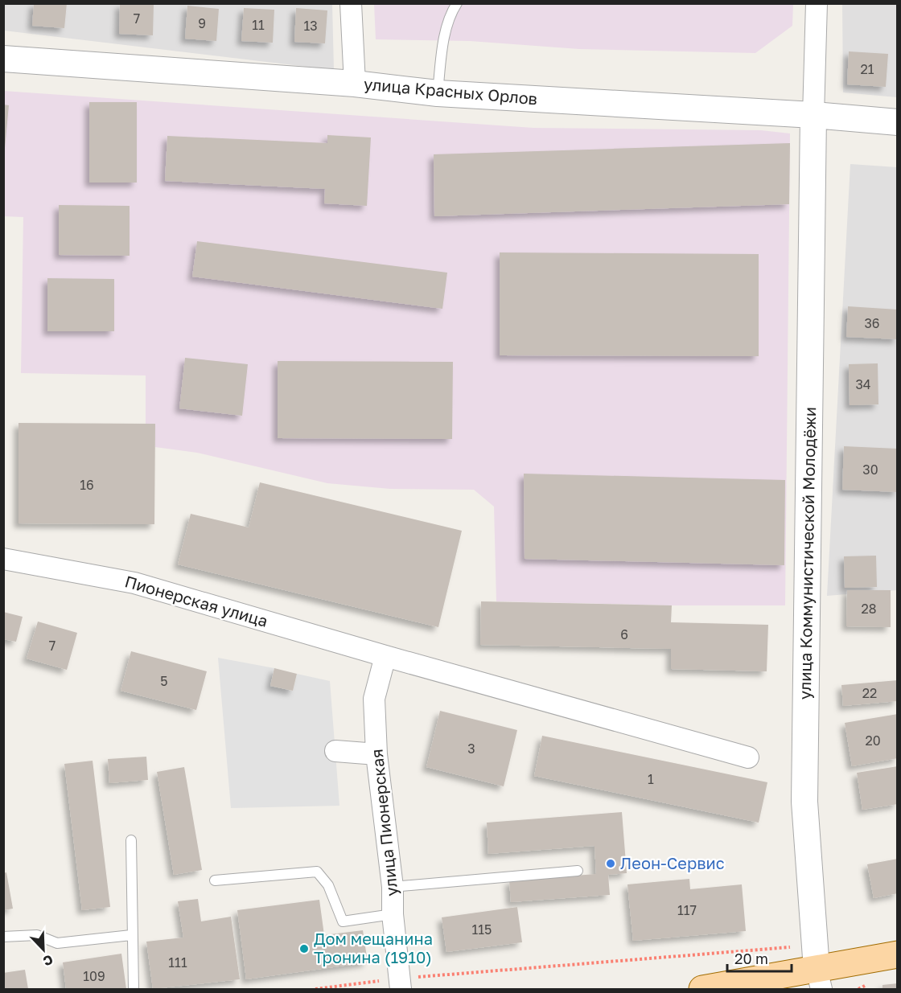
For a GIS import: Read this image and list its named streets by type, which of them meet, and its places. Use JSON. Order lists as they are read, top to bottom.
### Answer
{
  "streets": {
    "street": [
      "улица Красных Орлов",
      "улица Коммунистической Молодёжи",
      "Пионерская улица",
      "улица Пионерская"
    ]
  },
  "crossings": [
    ["улица Красных Орлов", "улица Коммунистической Молодёжи"],
    ["Пионерская улица", "улица Пионерская"]
  ],
  "places": ["Леон-Сервис", "Дом мещанина Тронина (1910)"],
  "house_numbers": [
    "7",
    "9",
    "11",
    "13",
    "21",
    "36",
    "34",
    "30",
    "16",
    "28",
    "6",
    "7",
    "5",
    "22",
    "20",
    "3",
    "1",
    "117",
    "115",
    "111",
    "109"
  ],
  "scale_bar": "20 m",
  "north": "bottom right"
}
